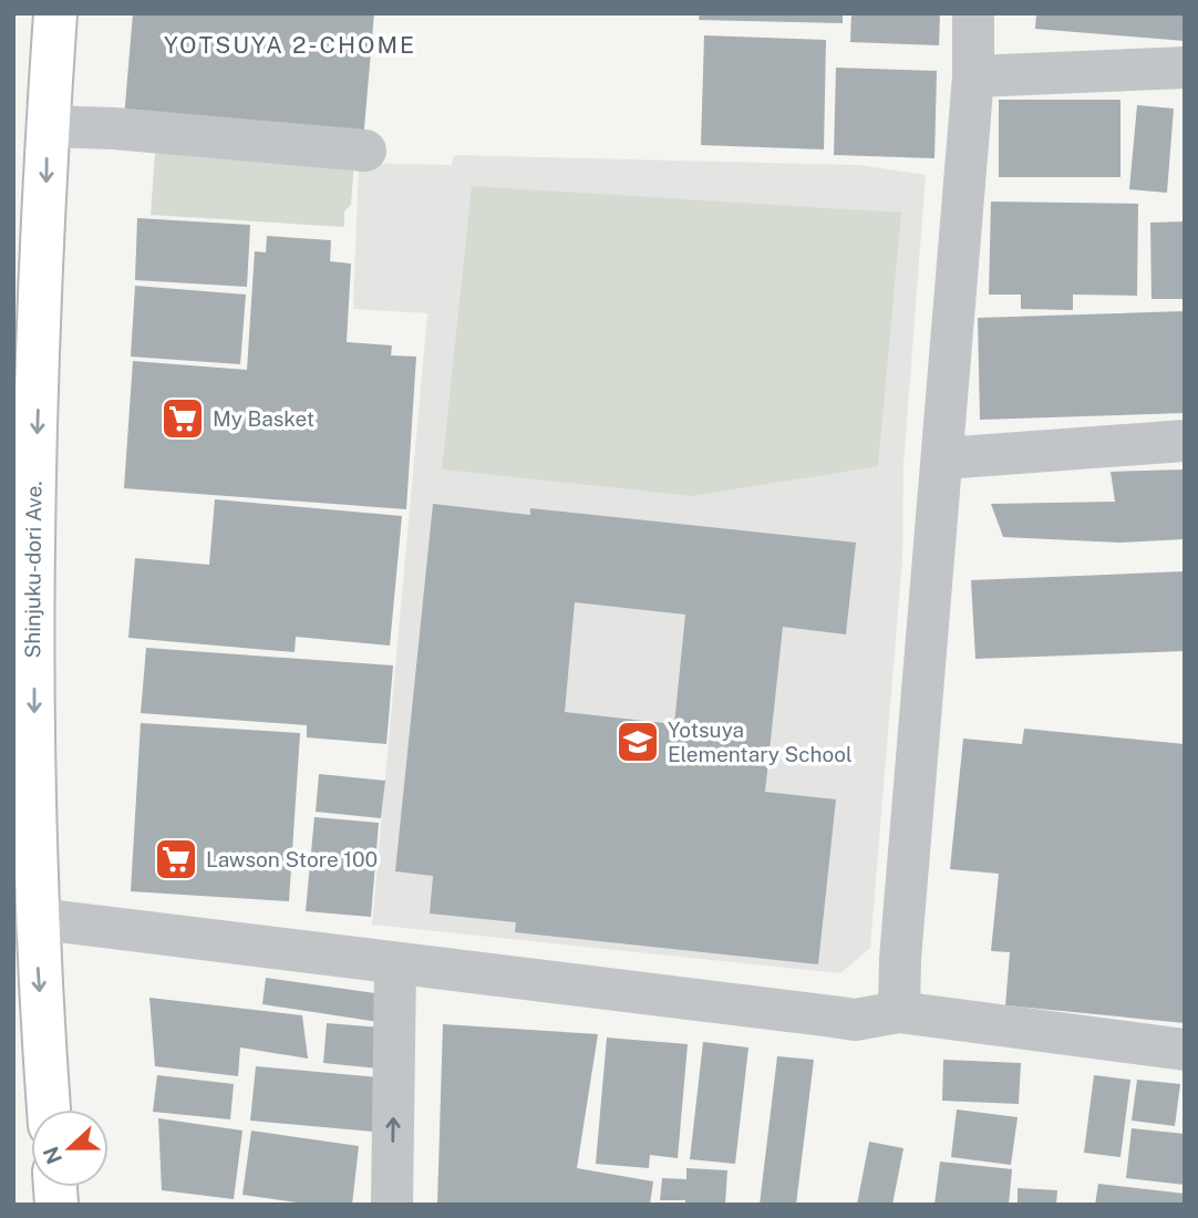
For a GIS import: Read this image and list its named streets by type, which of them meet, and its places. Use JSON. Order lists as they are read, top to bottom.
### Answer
{
  "streets": {
    "highway": ["Shinjuku-dori Ave."]
  },
  "one_way": ["Shinjuku-dori Ave."],
  "districts": ["YOTSUYA 2-CHOME"],
  "places": {
    "supermarket": ["My Basket", "Lawson Store 100"],
    "school or university": ["Yotsuya Elementary School"]
  },
  "north": "left"
}
